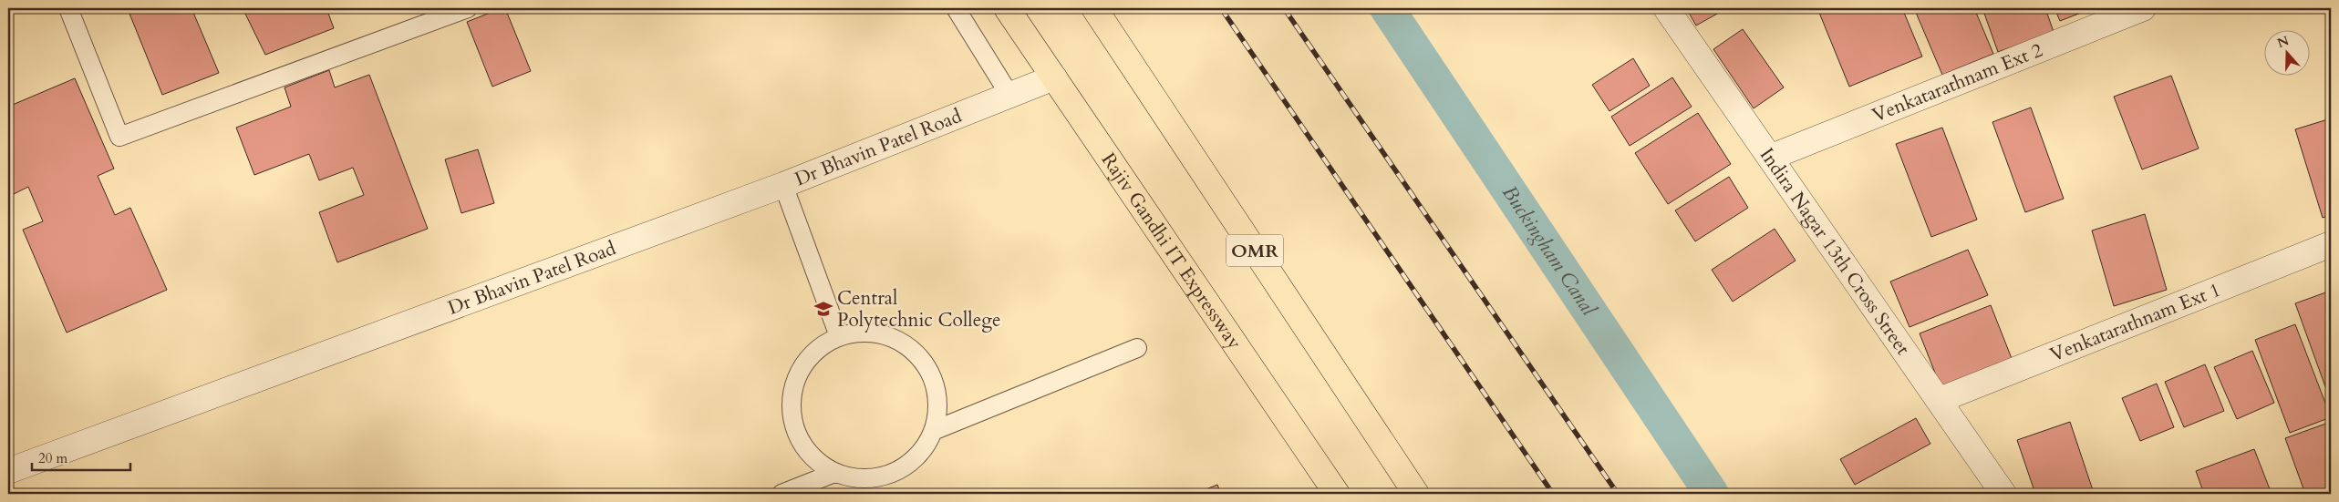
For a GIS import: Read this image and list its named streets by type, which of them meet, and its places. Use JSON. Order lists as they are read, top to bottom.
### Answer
{
  "streets": {
    "main road": ["OMR", "Rajiv Gandhi IT Expressway"],
    "street": [
      "Venkatarathnam Ext 2",
      "Dr Bhavin Patel Road",
      "Indira Nagar 13th Cross Street",
      "Venkatarathnam Ext 1"
    ]
  },
  "crossings": [
    ["Venkatarathnam Ext 2", "Indira Nagar 13th Cross Street"],
    ["Dr Bhavin Patel Road", "Rajiv Gandhi IT Expressway"],
    ["Indira Nagar 13th Cross Street", "Venkatarathnam Ext 1"]
  ],
  "water": ["Buckingham Canal"],
  "places": {
    "school or university": ["Central Polytechnic College"]
  },
  "scale_bar": "20 m",
  "north": "top"
}
